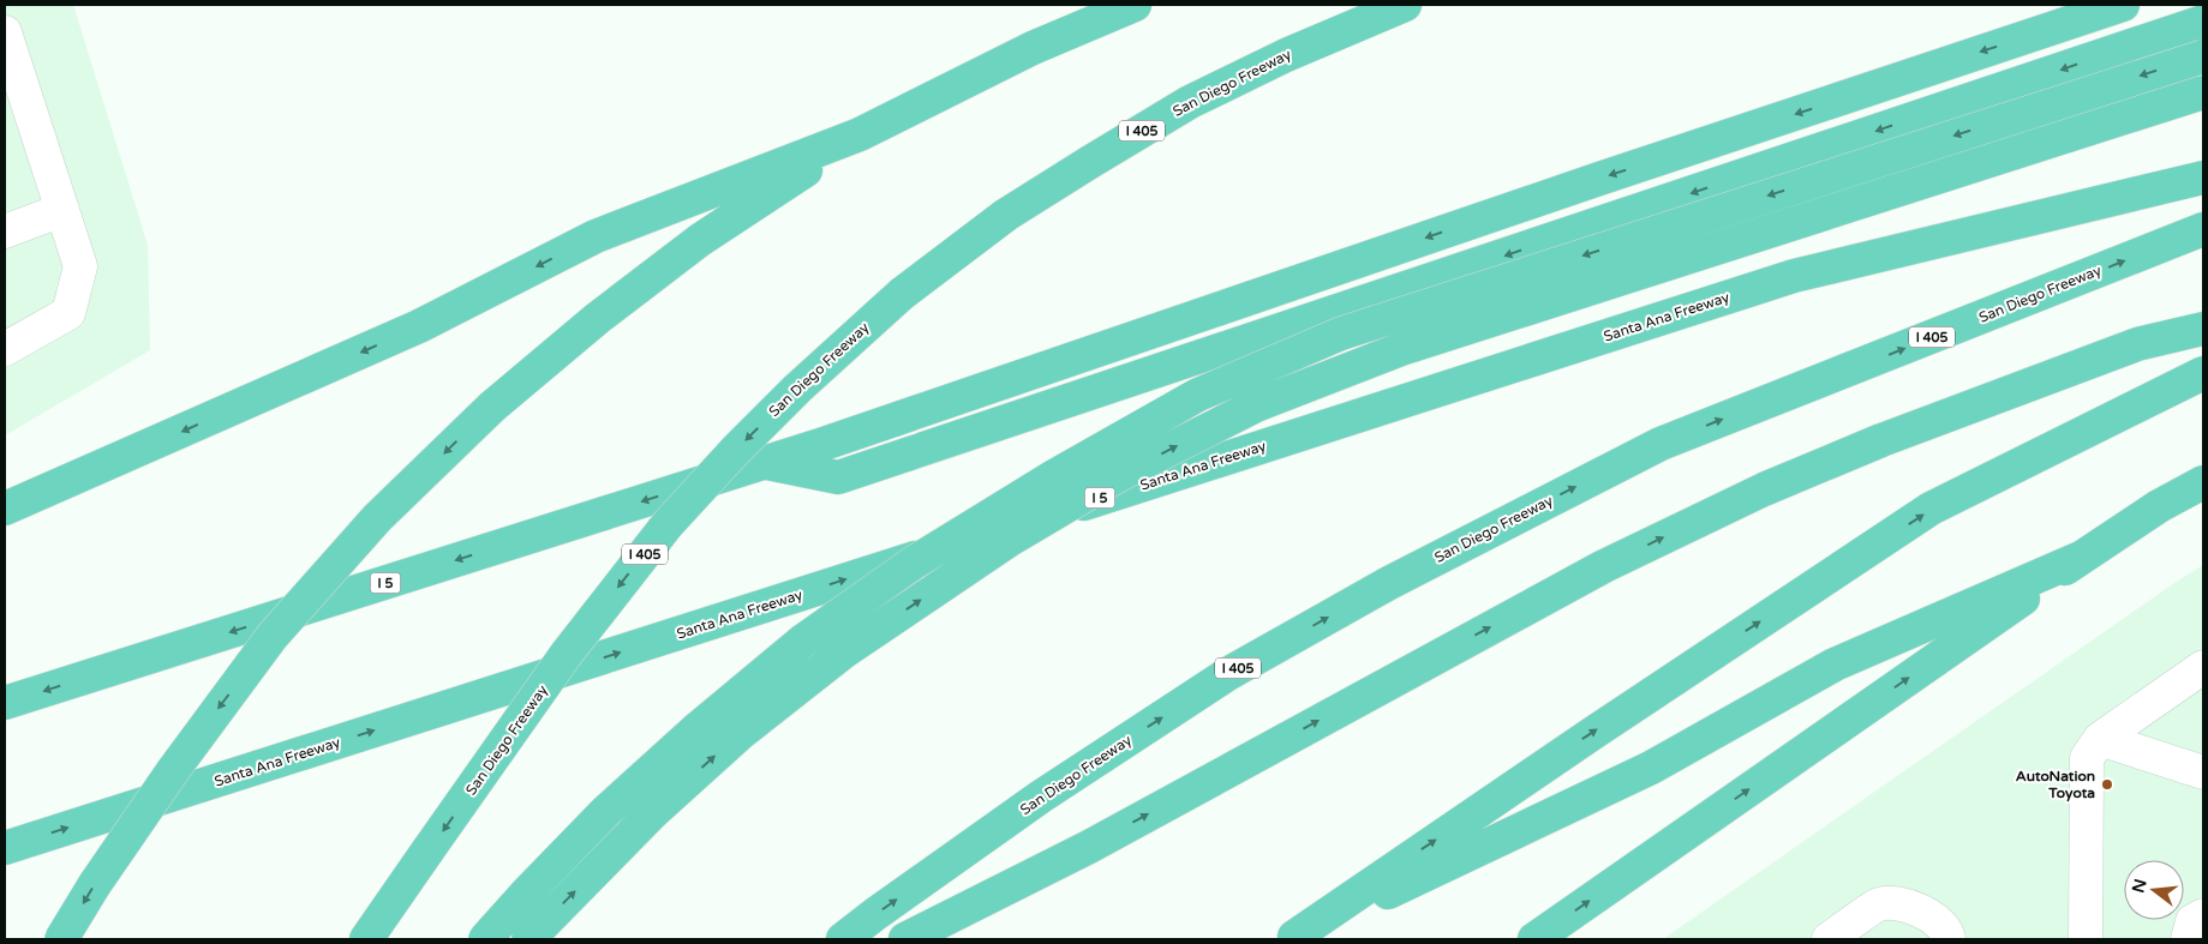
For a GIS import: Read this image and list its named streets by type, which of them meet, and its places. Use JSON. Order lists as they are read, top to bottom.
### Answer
{
  "streets": {
    "highway": [
      "San Diego Freeway",
      "I 405",
      "Santa Ana Freeway",
      "I 5"
    ]
  },
  "places": ["AutoNation Toyota"],
  "north": "left"
}
